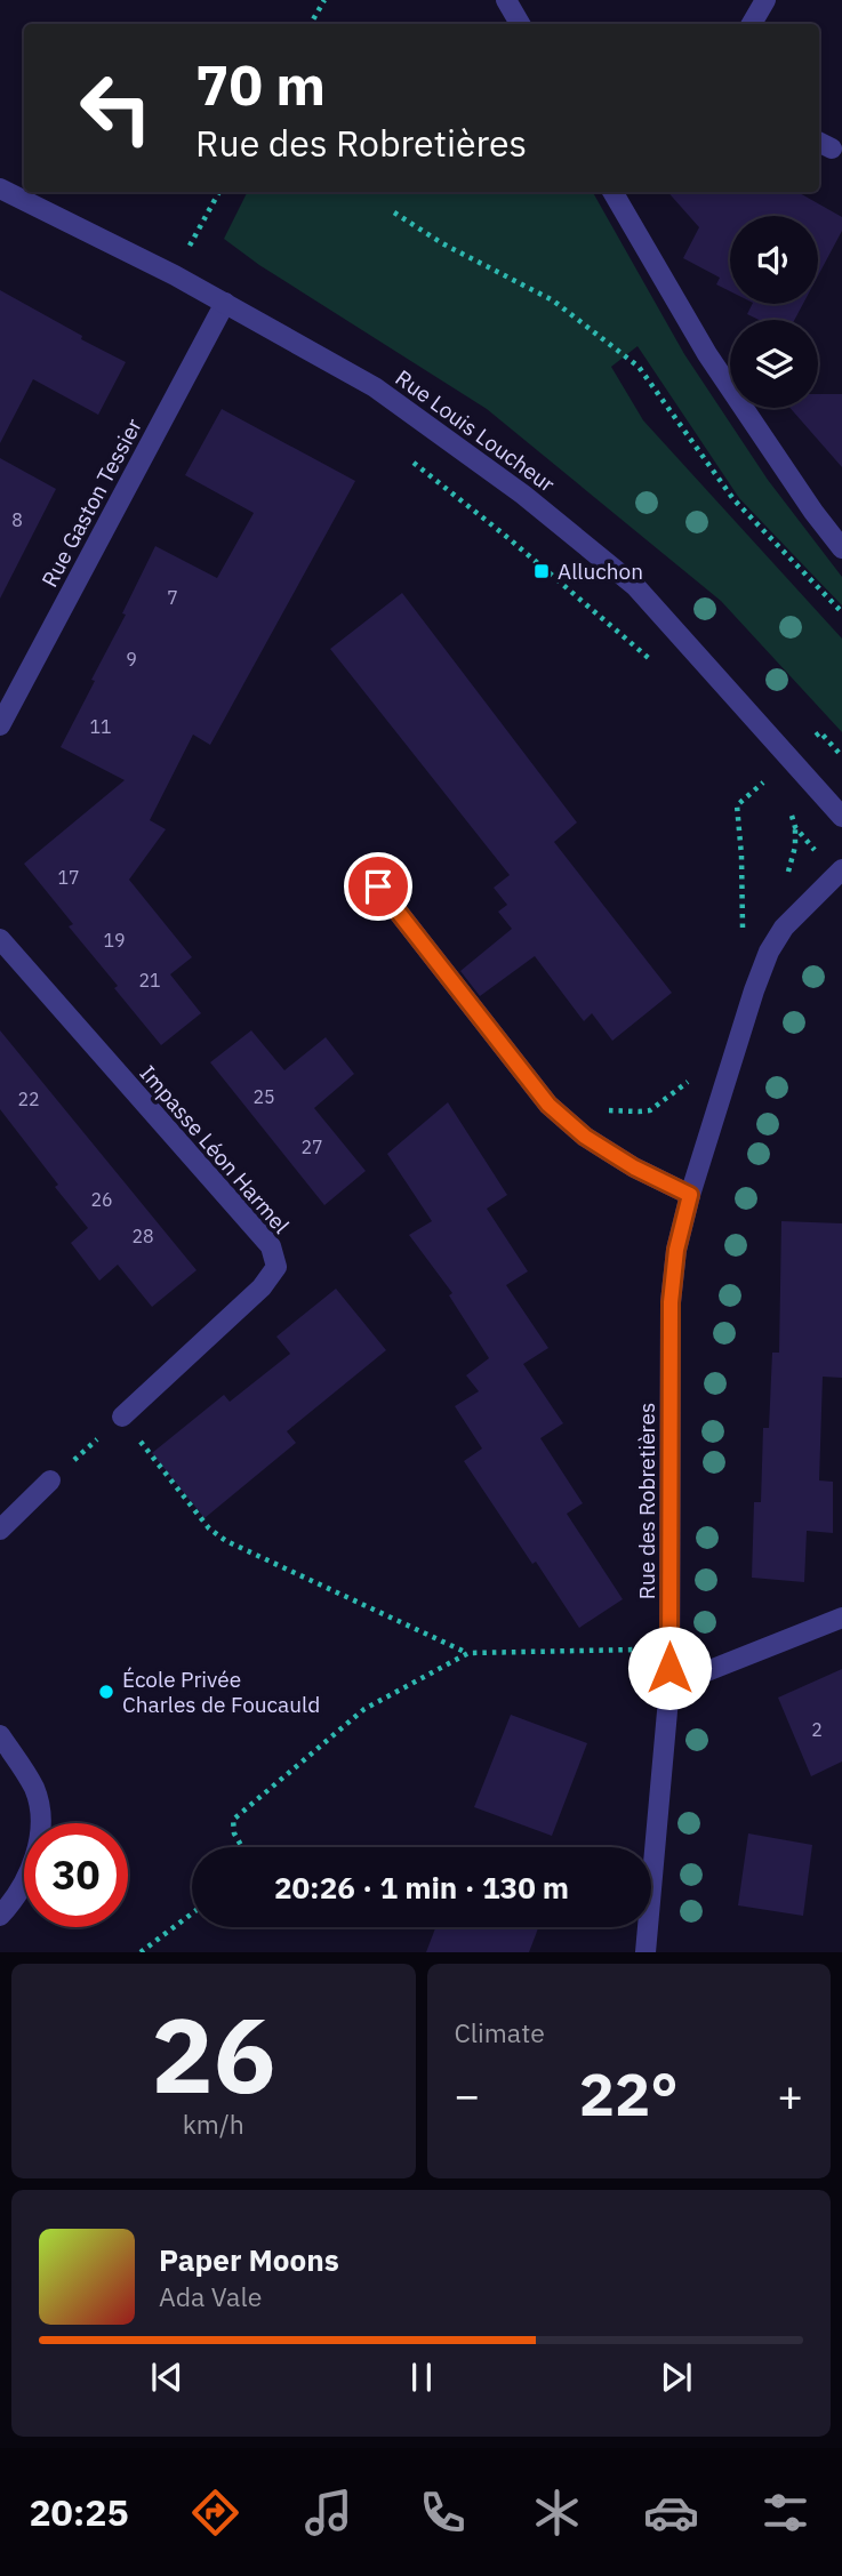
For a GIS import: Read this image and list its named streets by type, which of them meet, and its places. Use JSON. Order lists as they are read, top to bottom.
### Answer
{
  "streets": {
    "street": [
      "Rue Louis Loucheur",
      "Rue Gaston Tessier",
      "Impasse Léon Harmel",
      "Rue des Robretières"
    ]
  },
  "crossings": [
    ["Rue Louis Loucheur", "Rue Gaston Tessier"]
  ],
  "places": {
    "transit": ["Alluchon"],
    "other": ["École Privée Charles de Foucauld"]
  },
  "house_numbers": [
    "8",
    "7",
    "9",
    "11",
    "17",
    "19",
    "21",
    "25",
    "22",
    "27",
    "26",
    "28",
    "2"
  ],
  "page": {
    "turn": ["70 m", "Rue des Robretières"],
    "limit": "30",
    "trip": "20:26 · 1 min · 130 m",
    "tile": [
      ["26", "km/h"],
      "Climate"
    ],
    "heat": ["−", "22°", "+"],
    "song": ["Paper Moons", "Ada Vale"],
    "tabs": "20:25"
  }
}
